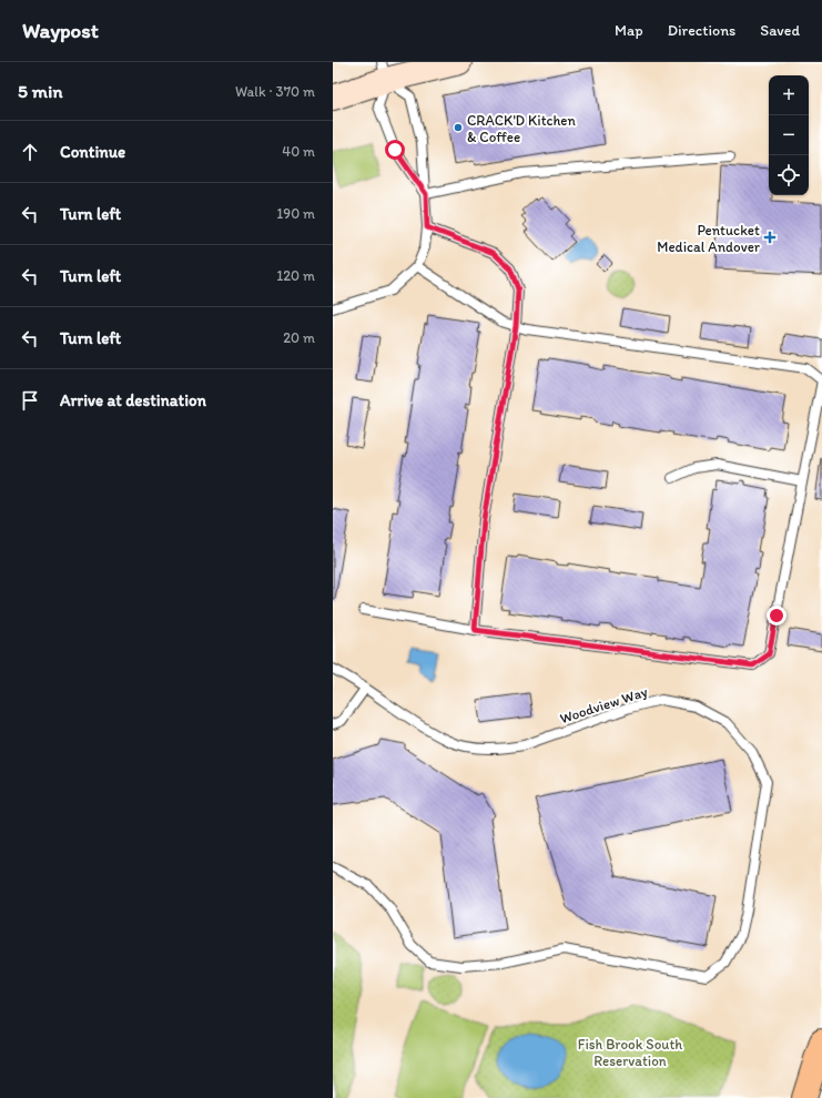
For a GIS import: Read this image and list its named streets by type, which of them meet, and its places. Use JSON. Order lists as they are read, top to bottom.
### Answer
{
  "streets": {
    "lane": ["Woodview Way"]
  },
  "parks": ["Fish Brook South Reservation"],
  "places": {
    "other": ["CRACK'D Kitchen & Coffee"],
    "health": ["Pentucket Medical Andover"]
  },
  "page": {
    "header": "Waypost",
    "nav": ["Map", "Directions", "Saved"],
    "heading": ["5 min", "Walk · 370 m"],
    "map_buttons": ["+", "−"],
    "list": [
      ["Continue", "40 m"],
      ["Turn left", "190 m"],
      ["Turn left", "120 m"],
      ["Turn left", "20 m"],
      "Arrive at destination"
    ]
  }
}
